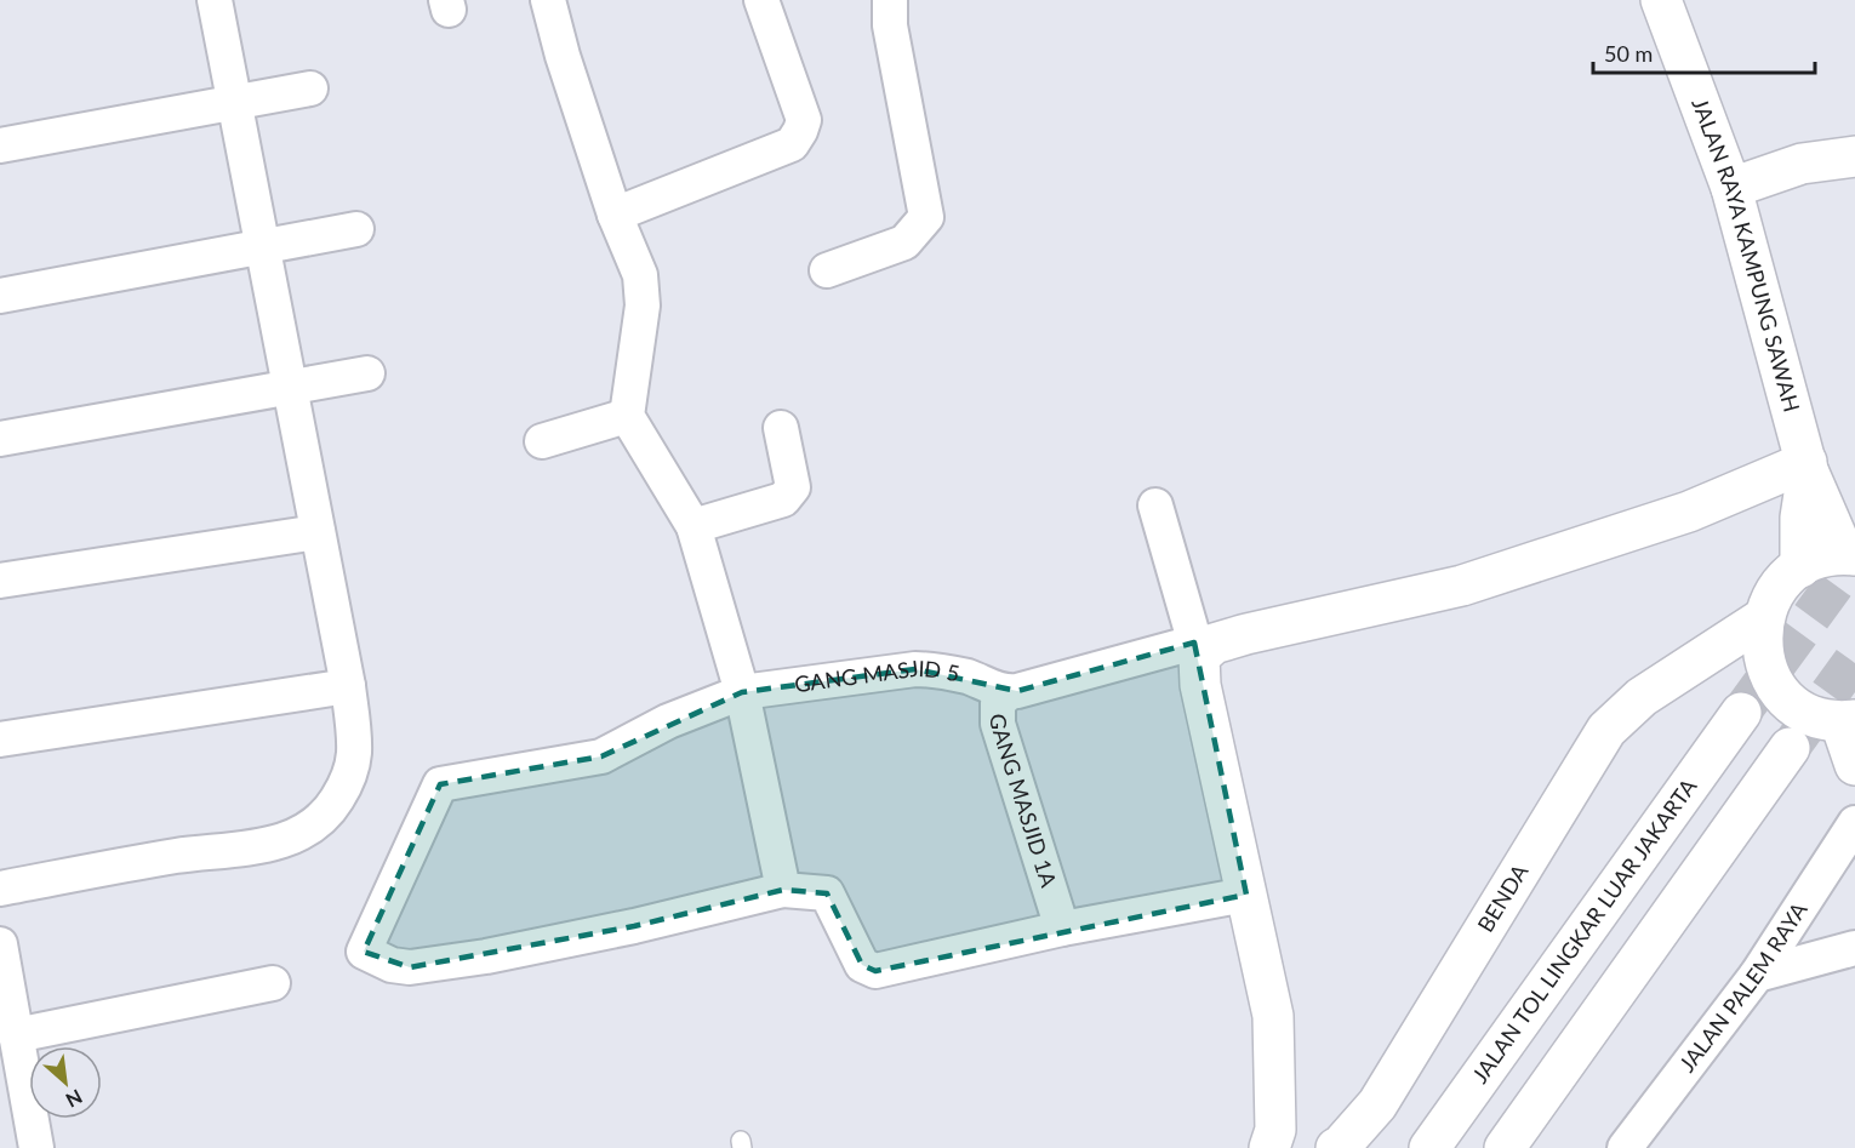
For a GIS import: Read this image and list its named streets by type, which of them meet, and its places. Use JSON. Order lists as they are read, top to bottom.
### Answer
{
  "streets": {
    "main road": ["JALAN RAYA KAMPUNG SAWAH", "BENDA", "JALAN TOL LINGKAR LUAR JAKARTA"],
    "street": ["GANG MASJID 5", "GANG MASJID 1A", "JALAN PALEM RAYA"]
  },
  "crossings": [
    ["GANG MASJID 5", "GANG MASJID 1A"]
  ],
  "scale_bar": "50 m",
  "north": "bottom right"
}
